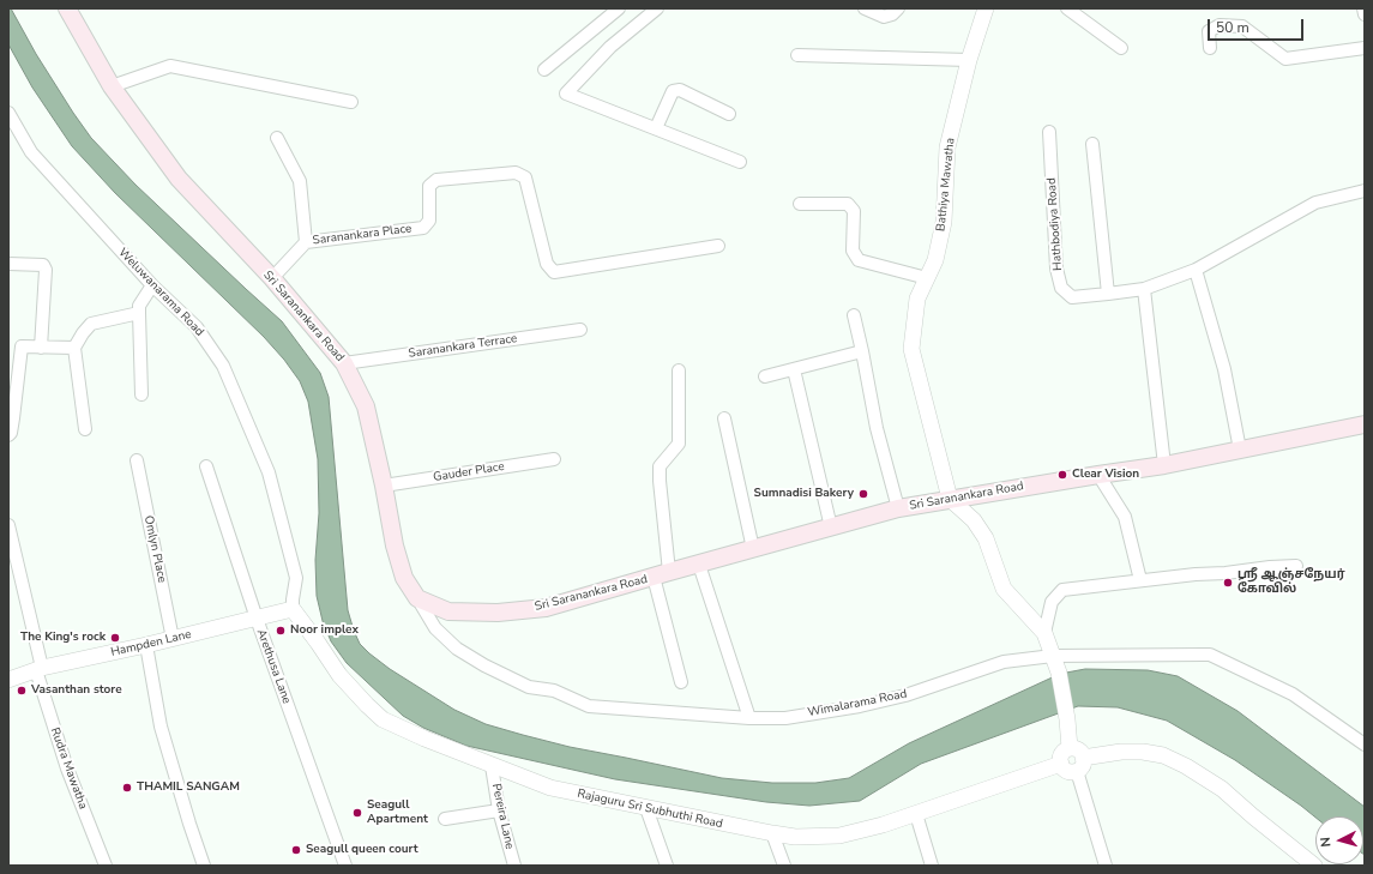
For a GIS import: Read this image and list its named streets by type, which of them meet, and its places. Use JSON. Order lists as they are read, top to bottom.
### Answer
{
  "streets": {
    "main road": ["Sri Saranankara Road"],
    "street": [
      "Bathiya Mawatha",
      "Hathbodiya Road",
      "Saranankara Place",
      "Weluwanarama Road",
      "Saranankara Terrace",
      "Gauder Place",
      "Omlyn Place",
      "Hampden Lane",
      "Arethusa Lane",
      "Wimalarama Road",
      "Rudra Mawatha",
      "Rajaguru Sri Subhuthi Road",
      "Pereira Lane"
    ]
  },
  "crossings": [
    ["Bathiya Mawatha", "Sri Saranankara Road"],
    ["Saranankara Place", "Sri Saranankara Road"],
    ["Weluwanarama Road", "Hampden Lane"],
    ["Weluwanarama Road", "Rajaguru Sri Subhuthi Road"],
    ["Sri Saranankara Road", "Saranankara Terrace"],
    ["Sri Saranankara Road", "Gauder Place"],
    ["Sri Saranankara Road", "Wimalarama Road"],
    ["Omlyn Place", "Hampden Lane"],
    ["Hampden Lane", "Arethusa Lane"],
    ["Hampden Lane", "Rudra Mawatha"],
    ["Hampden Lane", "Rajaguru Sri Subhuthi Road"],
    ["Rajaguru Sri Subhuthi Road", "Pereira Lane"]
  ],
  "places": [
    "Clear Vision",
    "Sumnadisi Bakery",
    "ஸ்ரீ ஆஞ்சநேயர் கோவில்",
    "Noor implex",
    "The King's rock",
    "Vasanthan store",
    "THAMIL SANGAM",
    "Seagull Apartment",
    "Seagull queen court"
  ],
  "scale_bar": "50 m",
  "north": "left"
}
